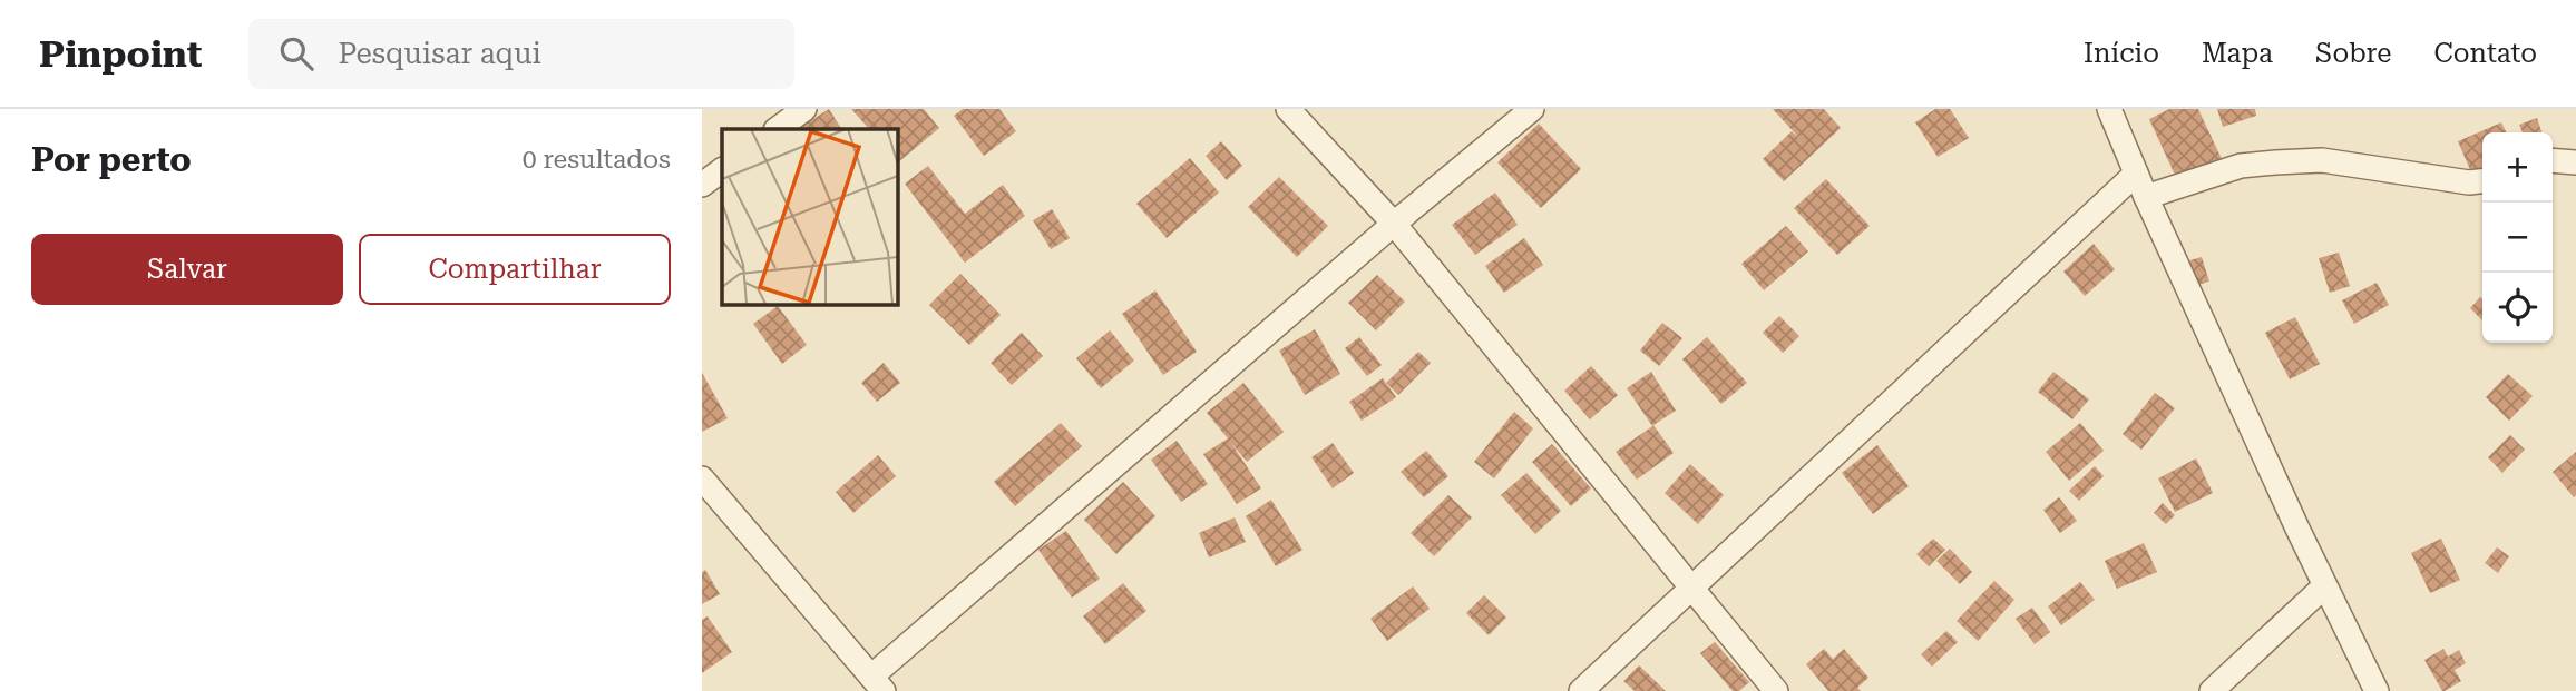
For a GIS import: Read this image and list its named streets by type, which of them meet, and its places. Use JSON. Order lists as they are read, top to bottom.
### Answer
{
  "page": {
    "header": "Pinpoint",
    "search": "Pesquisar aqui",
    "nav": [
      "Início",
      "Mapa",
      "Sobre",
      "Contato"
    ],
    "heading": ["Por perto", "0 resultados"],
    "map_buttons": ["+", "−"],
    "buttons": ["Salvar", "Compartilhar"]
  }
}
